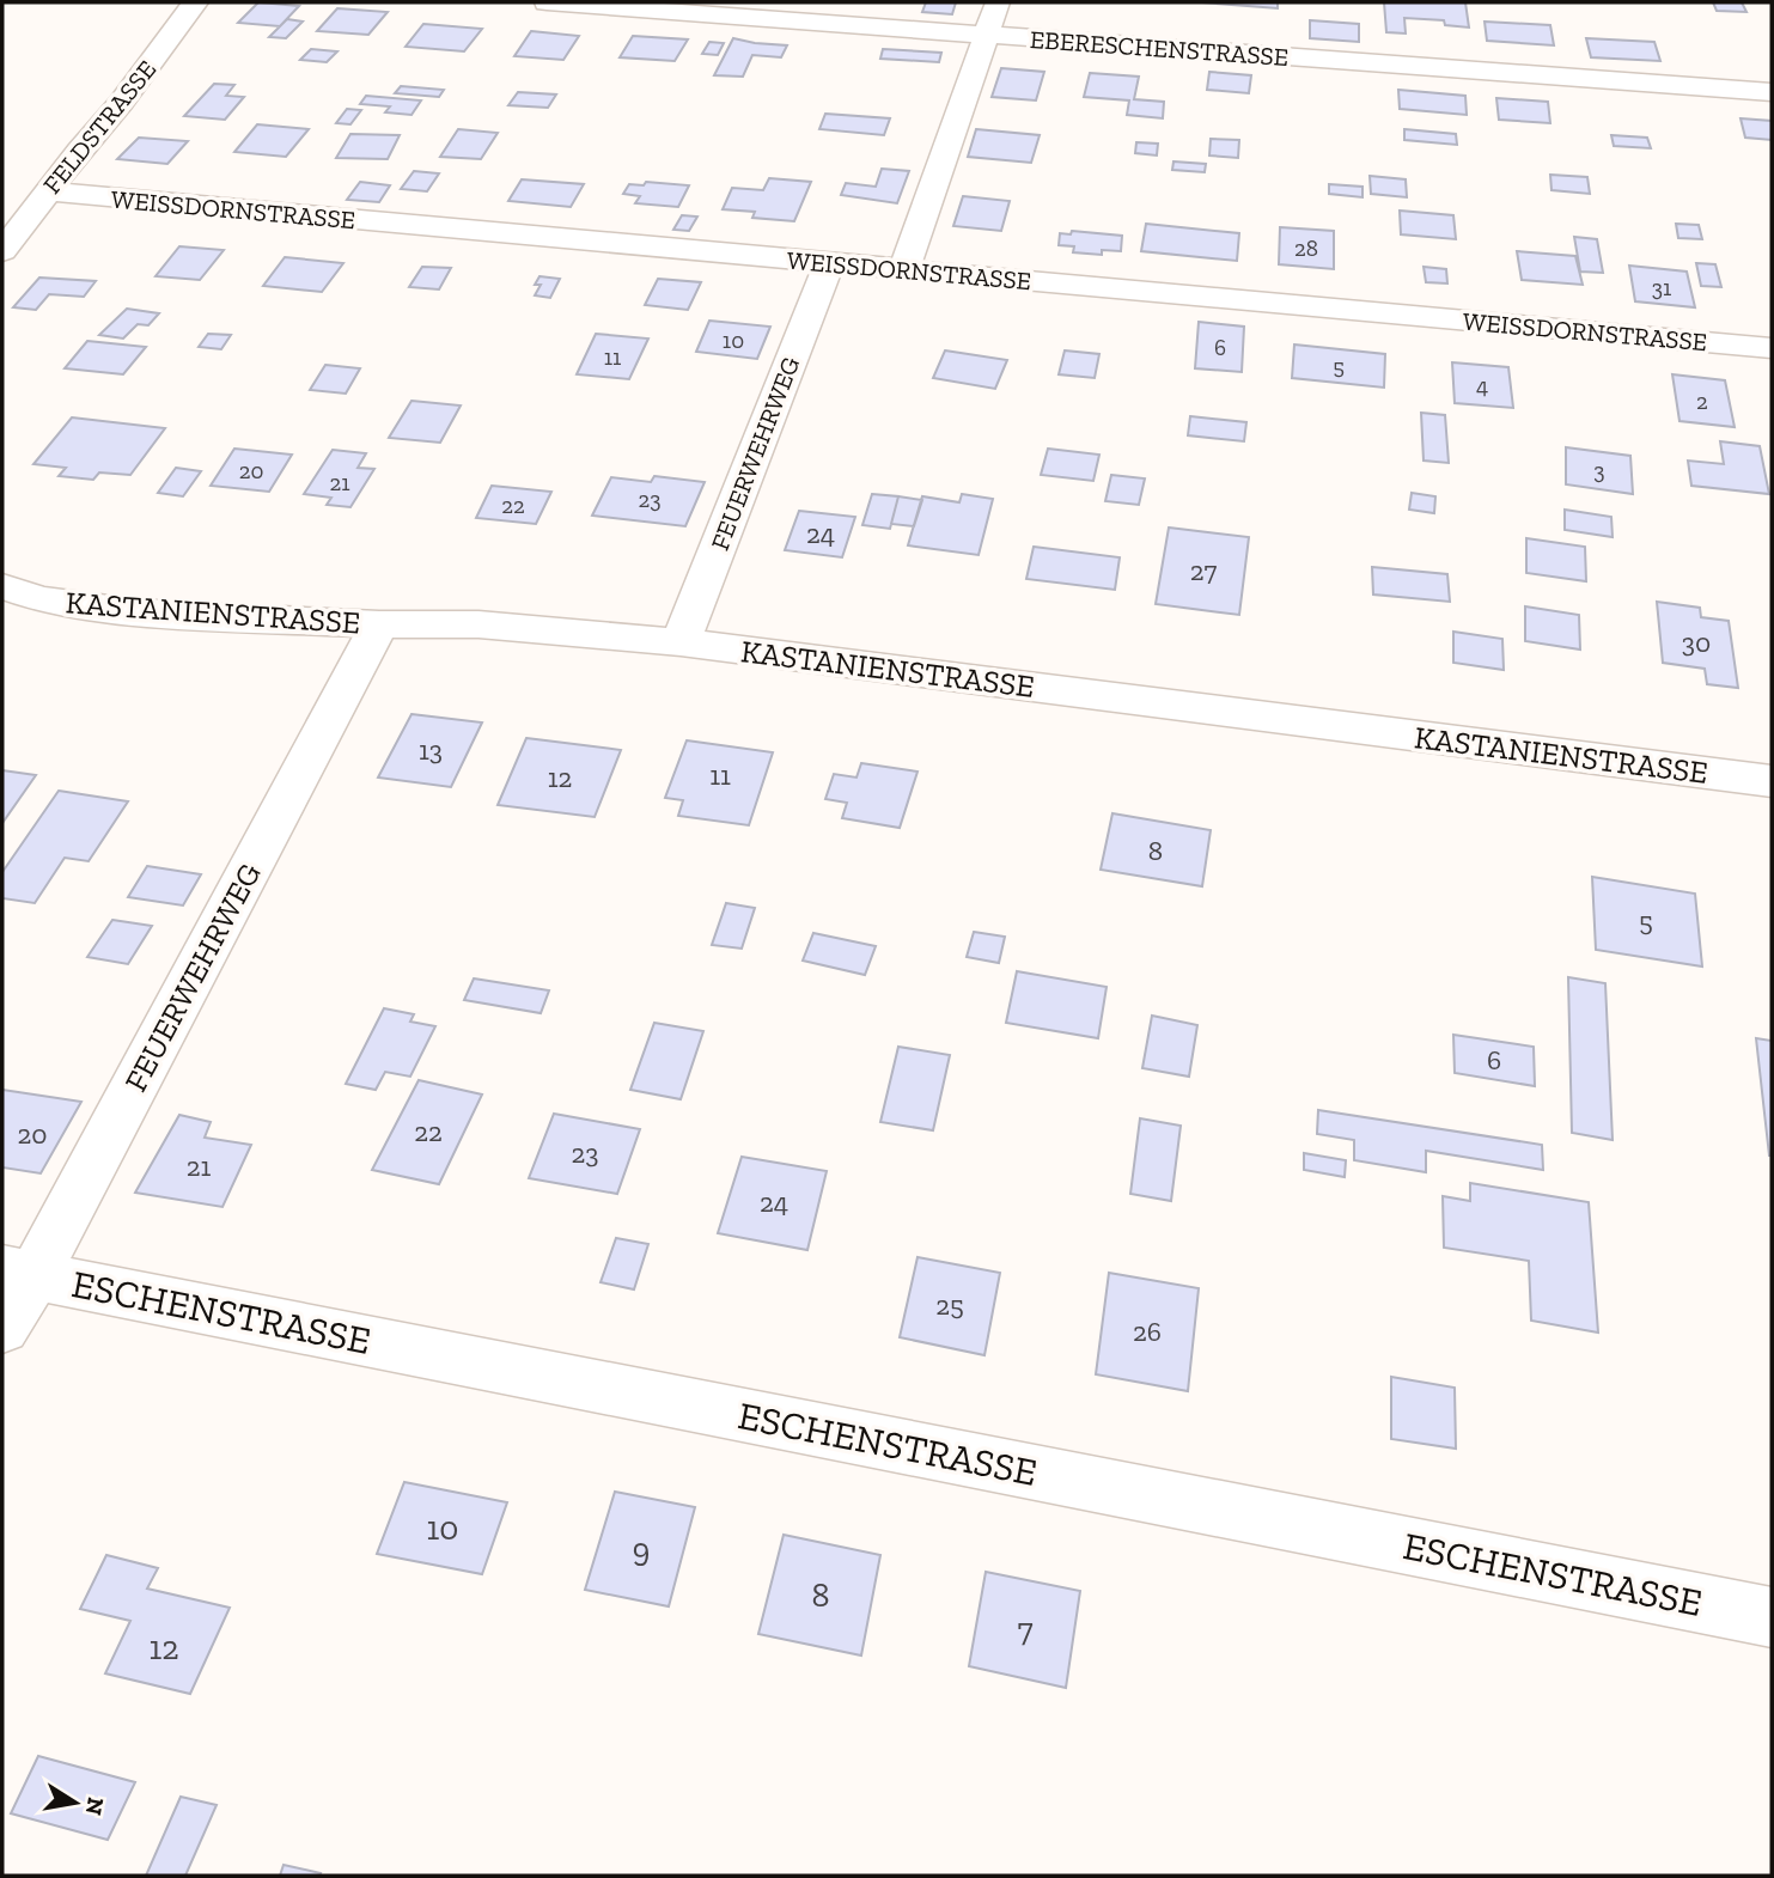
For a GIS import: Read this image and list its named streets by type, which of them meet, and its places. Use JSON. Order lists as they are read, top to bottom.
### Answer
{
  "streets": {
    "street": [
      "EBERESCHENSTRASSE",
      "FELDSTRASSE",
      "WEISSDORNSTRASSE",
      "FEUERWEHRWEG",
      "KASTANIENSTRASSE",
      "ESCHENSTRASSE"
    ]
  },
  "crossings": [
    ["FELDSTRASSE", "WEISSDORNSTRASSE"],
    ["WEISSDORNSTRASSE", "FEUERWEHRWEG"],
    ["FEUERWEHRWEG", "KASTANIENSTRASSE"],
    ["FEUERWEHRWEG", "ESCHENSTRASSE"]
  ],
  "house_numbers": [
    "28",
    "31",
    "10",
    "6",
    "11",
    "5",
    "4",
    "2",
    "20",
    "3",
    "21",
    "23",
    "22",
    "24",
    "27",
    "30",
    "13",
    "11",
    "12",
    "8",
    "5",
    "6",
    "22",
    "20",
    "23",
    "21",
    "24",
    "25",
    "26",
    "10",
    "9",
    "8",
    "7",
    "12"
  ],
  "north": "right"
}
